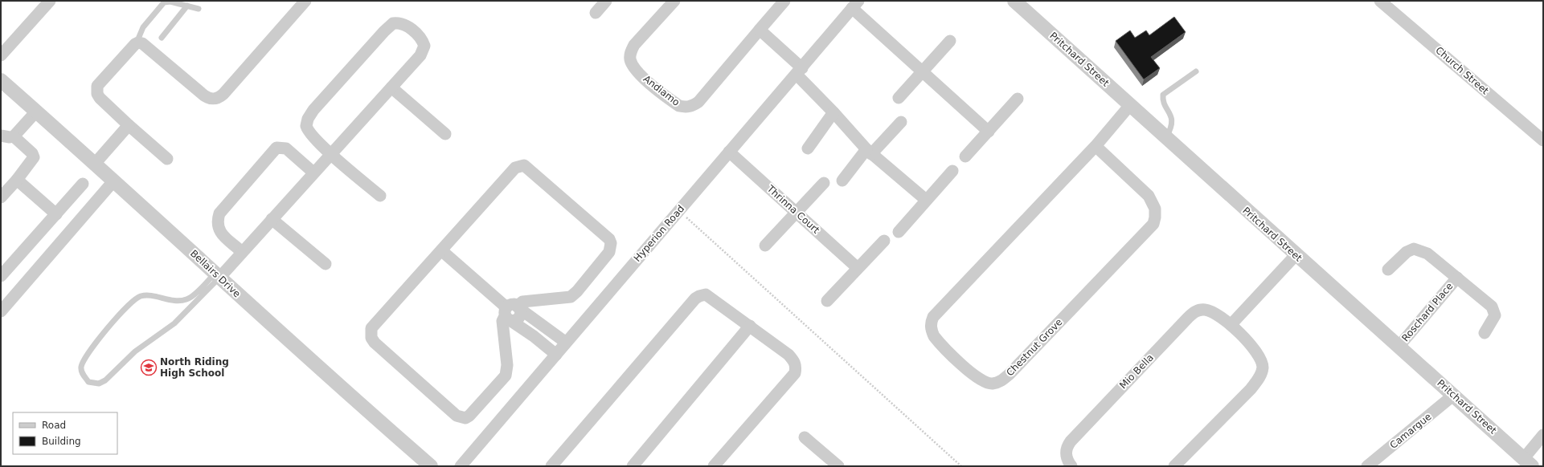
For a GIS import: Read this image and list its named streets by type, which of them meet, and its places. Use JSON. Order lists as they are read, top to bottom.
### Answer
{
  "streets": {
    "street": [
      "Pritchard Street",
      "Church Street",
      "Andiamo",
      "Thrinna Court",
      "Hyperion Road",
      "Bellairs Drive",
      "Roschard Place",
      "Chestnut Grove",
      "Mio Bella",
      "Camargue"
    ]
  },
  "crossings": [
    ["Pritchard Street", "Roschard Place"],
    ["Pritchard Street", "Chestnut Grove"],
    ["Pritchard Street", "Camargue"],
    ["Thrinna Court", "Hyperion Road"]
  ],
  "places": {
    "school or university": ["North Riding High School"]
  },
  "legend": ["Road", "Building"]
}
